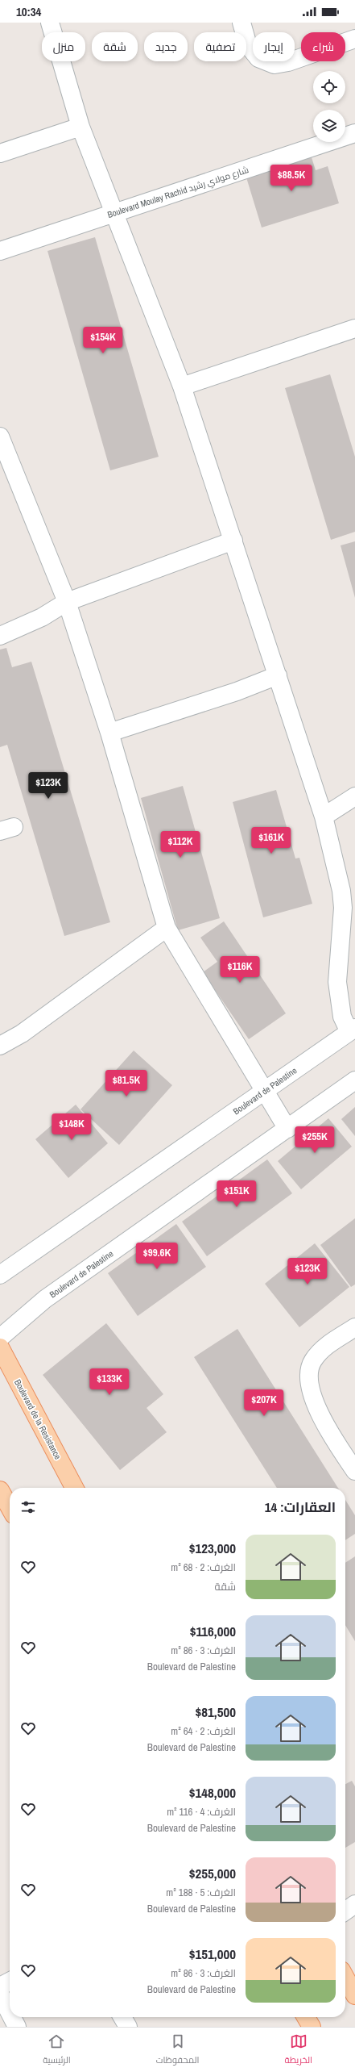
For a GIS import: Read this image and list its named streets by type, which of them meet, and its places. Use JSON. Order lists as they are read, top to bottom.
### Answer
{
  "streets": {
    "main road": ["Boulevard de la Resistance"],
    "street": ["Boulevard Moulay Rachid شارع مولاي رشيد", "Boulevard de Palestine"]
  },
  "page": {
    "status": "10:34",
    "chip": [
      "شراء",
      "إيجار",
      "تصفية",
      "جديد",
      "شقة",
      "منزل"
    ],
    "price": [
      "$88.5K",
      "$154K",
      "$123K",
      "$161K",
      "$112K",
      "$116K",
      "$81.5K",
      "$148K",
      "$255K",
      "$151K",
      "$99.6K",
      "$123K",
      "$133K",
      "$207K"
    ],
    "heading": "العقارات: 14",
    "list": [
      {
        "name": "$123,000",
        "note": "الغرف: 2 · 68 m² · شقة"
      },
      {
        "name": "$116,000",
        "note": "الغرف: 3 · 86 m² · Boulevard de Palestine"
      },
      {
        "name": "$81,500",
        "note": "الغرف: 2 · 64 m² · Boulevard de Palestine"
      },
      {
        "name": "$148,000",
        "note": "الغرف: 4 · 116 m² · Boulevard de Palestine"
      },
      {
        "name": "$255,000",
        "note": "الغرف: 5 · 188 m² · Boulevard de Palestine"
      },
      {
        "name": "$151,000",
        "note": "الغرف: 3 · 86 m² · Boulevard de Palestine"
      }
    ],
    "tabs": ["الخريطة", "المحفوظات", "الرئيسية"]
  }
}
